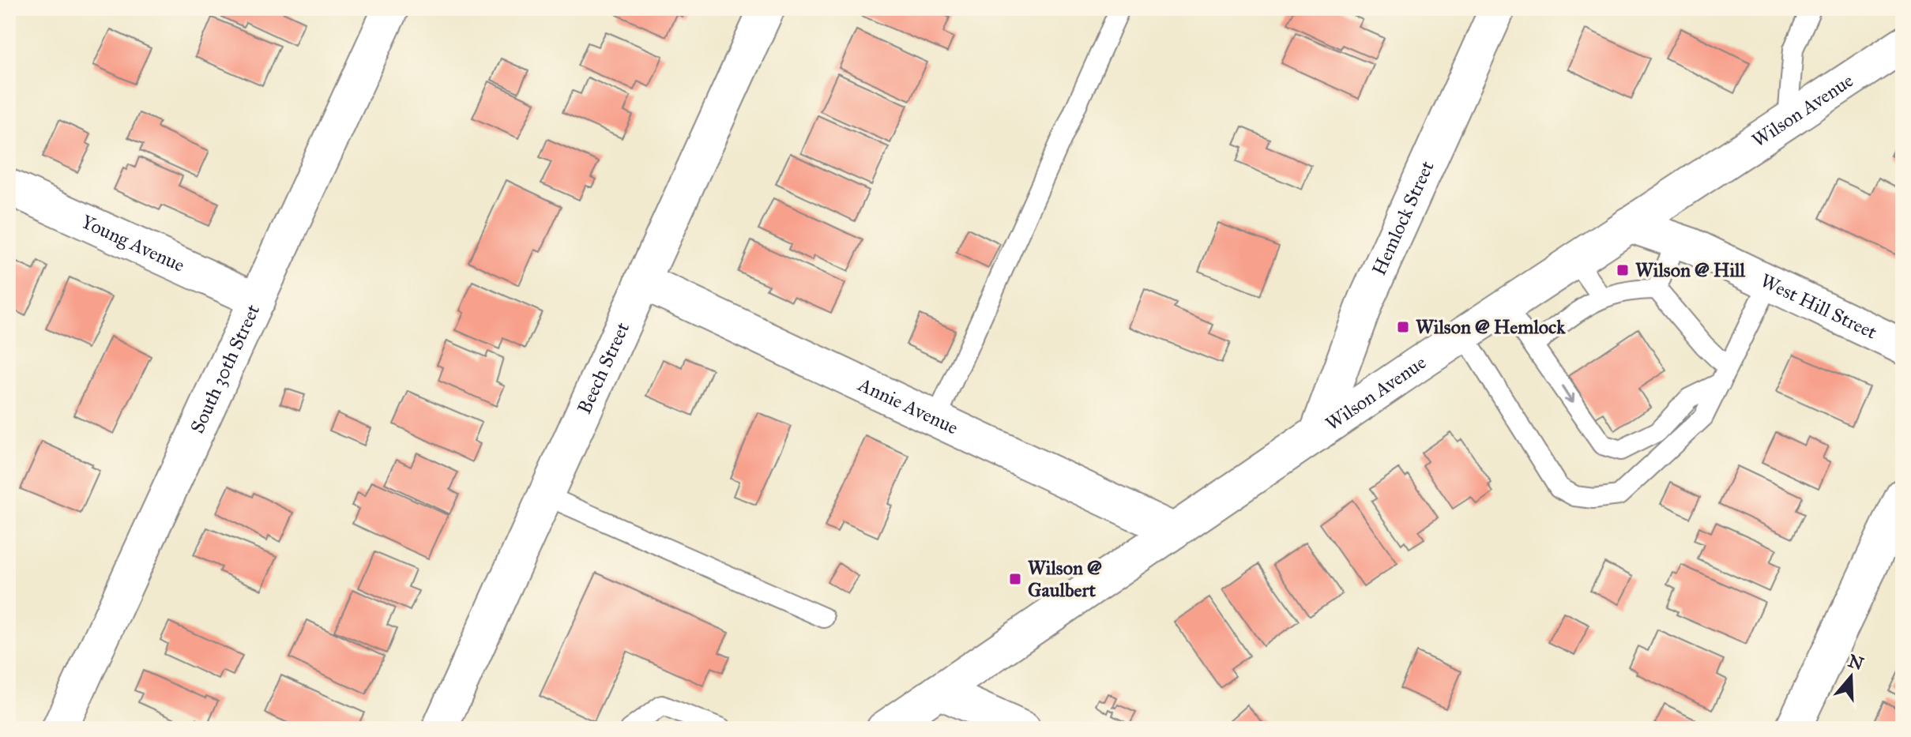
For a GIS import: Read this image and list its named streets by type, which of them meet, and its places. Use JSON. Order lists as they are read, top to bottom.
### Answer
{
  "streets": {
    "street": [
      "Wilson Avenue",
      "Hemlock Street",
      "Young Avenue",
      "West Hill Street",
      "Beech Street",
      "South 30th Street",
      "Annie Avenue"
    ]
  },
  "crossings": [
    ["Wilson Avenue", "Hemlock Street"],
    ["Wilson Avenue", "West Hill Street"],
    ["Wilson Avenue", "Annie Avenue"],
    ["Young Avenue", "South 30th Street"],
    ["Beech Street", "Annie Avenue"]
  ],
  "places": {
    "transit": ["Wilson @ Hill", "Wilson @ Hemlock", "Wilson @ Gaulbert"]
  },
  "north": "top"
}
